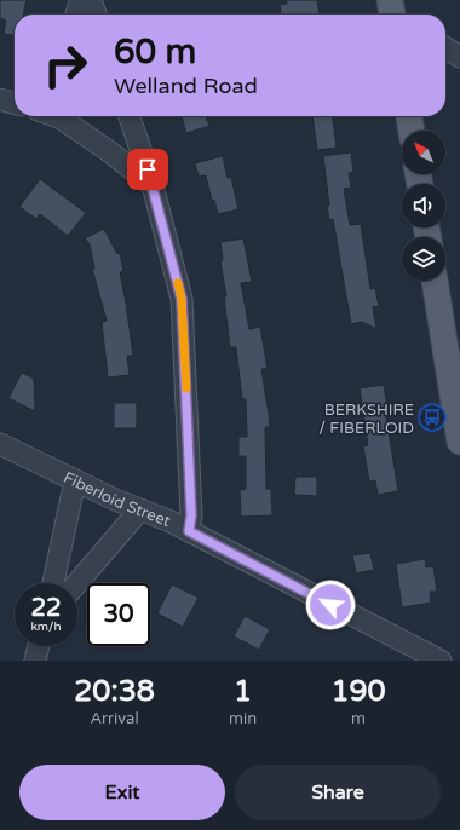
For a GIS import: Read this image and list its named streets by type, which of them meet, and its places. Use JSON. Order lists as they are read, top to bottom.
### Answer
{
  "streets": {
    "street": ["Fiberloid Street"]
  },
  "places": {
    "bus stop": ["BERKSHIRE / FIBERLOID"]
  },
  "north": "top left",
  "page": {
    "turn": ["60 m", "Welland Road"],
    "speed": "22 km/h",
    "limit": "30",
    "eta": [
      "20:38",
      "Arrival",
      "1",
      "min",
      "190",
      "m"
    ],
    "buttons": ["Exit", "Share"]
  }
}
